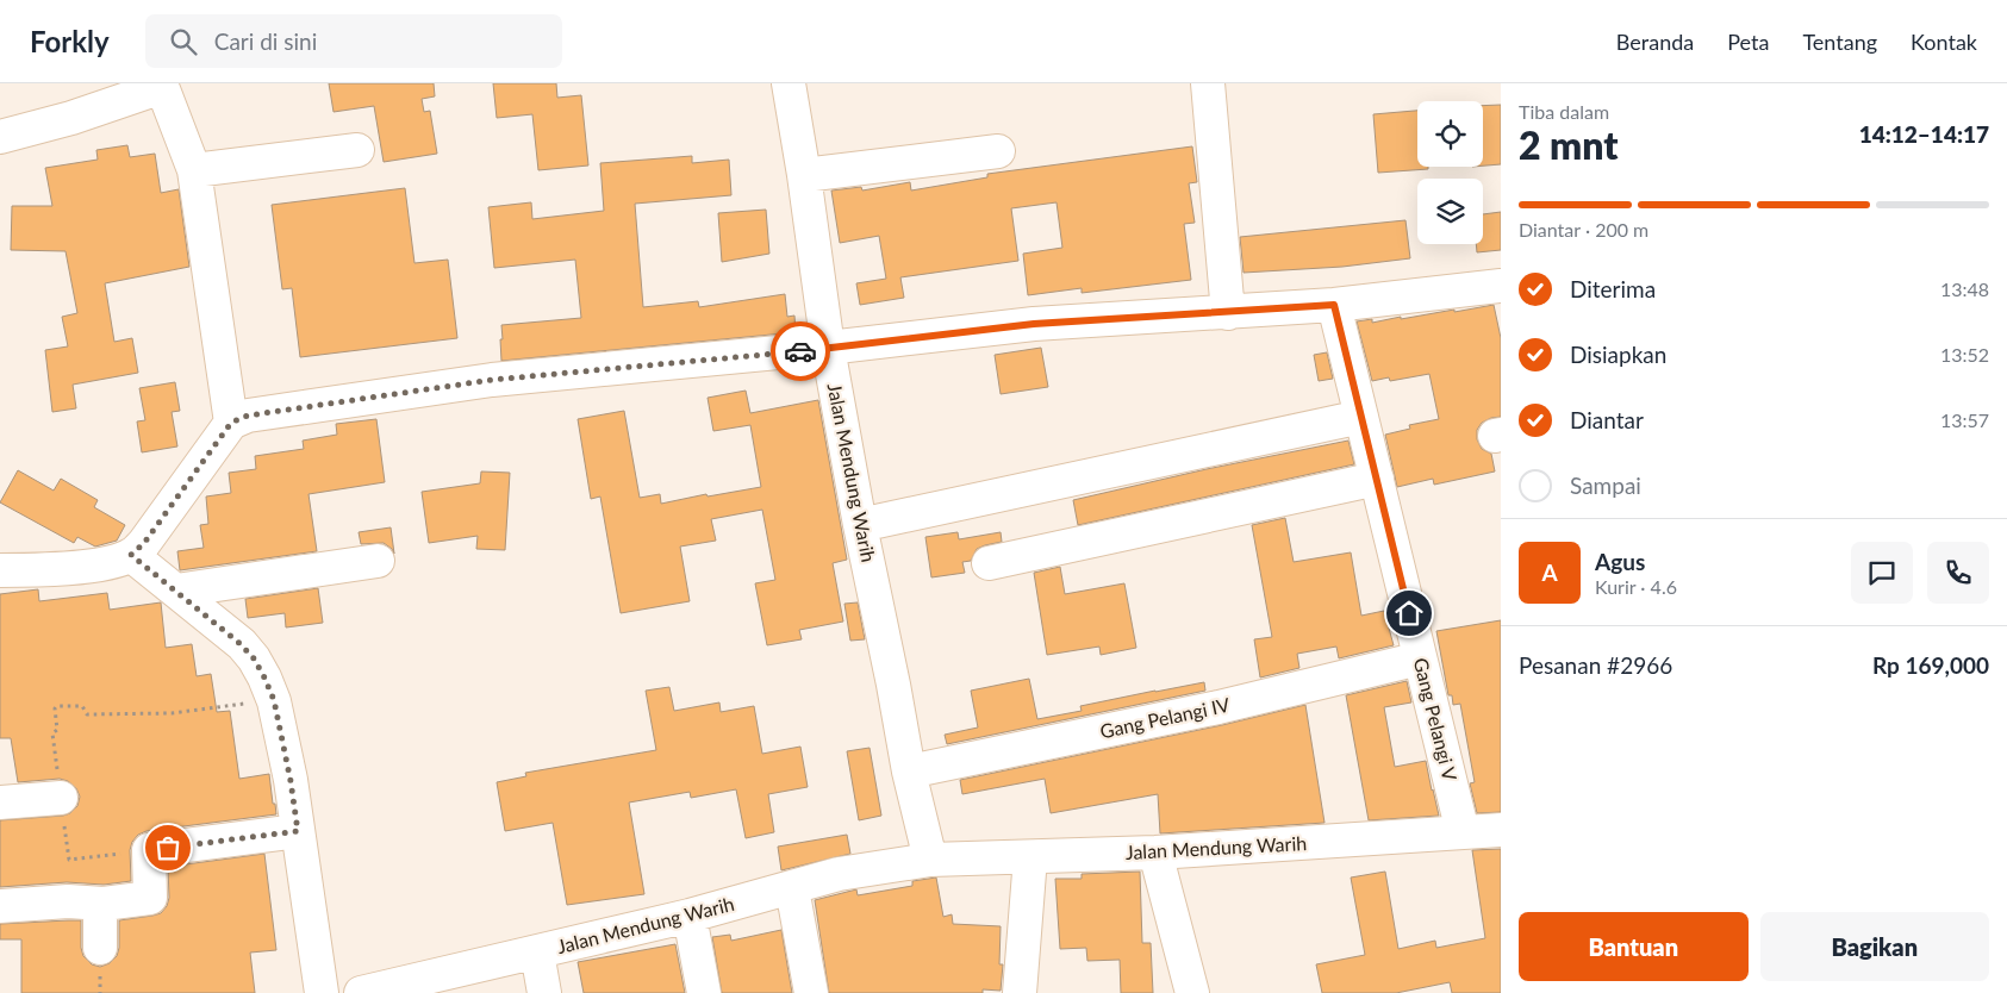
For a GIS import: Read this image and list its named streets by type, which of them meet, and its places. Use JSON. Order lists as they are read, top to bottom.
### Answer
{
  "streets": {
    "street": ["Jalan Mendung Warih", "Gang Pelangi IV", "Gang Pelangi V"]
  },
  "crossings": [
    ["Jalan Mendung Warih", "Gang Pelangi IV"],
    ["Jalan Mendung Warih", "Gang Pelangi V"],
    ["Gang Pelangi IV", "Gang Pelangi V"]
  ],
  "page": {
    "header": "Forkly",
    "search": "Cari di sini",
    "nav": [
      "Beranda",
      "Peta",
      "Tentang",
      "Kontak"
    ],
    "heading": ["2 mnt", "Tiba dalam", "14:12–14:17"],
    "panel": [
      "Agus",
      "Kurir · 4.6",
      "Pesanan #2966",
      "Rp 169,000"
    ],
    "bar": "Diantar · 200 m",
    "list": [
      ["Diterima", "13:48"],
      ["Disiapkan", "13:52"],
      ["Diantar", "13:57"],
      "Sampai"
    ],
    "round": "A",
    "buttons": ["Bantuan", "Bagikan"]
  }
}
